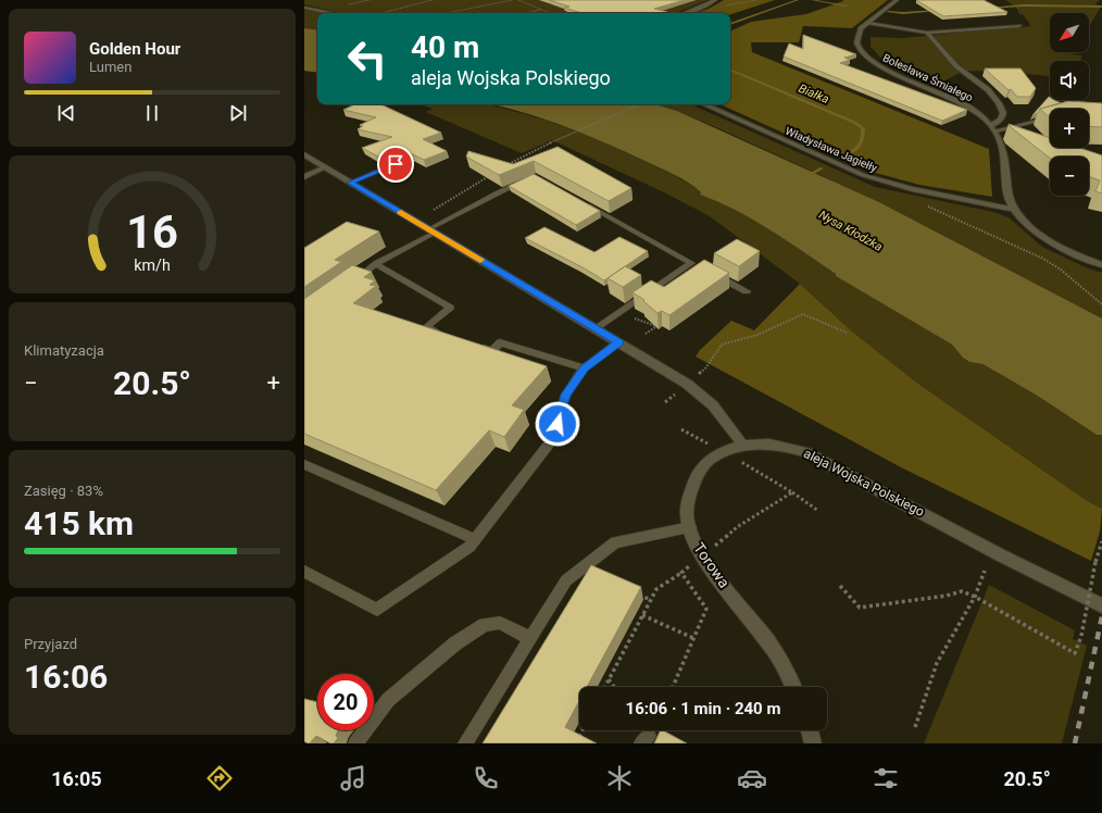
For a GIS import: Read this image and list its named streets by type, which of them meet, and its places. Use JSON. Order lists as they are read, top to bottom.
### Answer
{
  "streets": {
    "street": [
      "Bolesława Śmiałego",
      "Władysława Jagiełły",
      "aleja Wojska Polskiego",
      "Torowa"
    ]
  },
  "crossings": [
    ["Bolesława Śmiałego", "Władysława Jagiełły"],
    ["aleja Wojska Polskiego", "Torowa"]
  ],
  "water": ["Białka", "Nysa Kłodzka"],
  "north": "bottom left",
  "page": {
    "map_buttons": ["+", "−"],
    "turn": ["40 m", "aleja Wojska Polskiego"],
    "song": ["Golden Hour", "Lumen"],
    "tile": [
      "Klimatyzacja",
      ["Zasięg · 83%", "415 km"],
      ["Przyjazd", "16:06"]
    ],
    "heat": ["−", "20.5°", "+"],
    "limit": "20",
    "trip": "16:06 · 1 min · 240 m",
    "tabs": ["16:05", "20.5°"],
    "gauge": ["16", "km/h"]
  }
}
